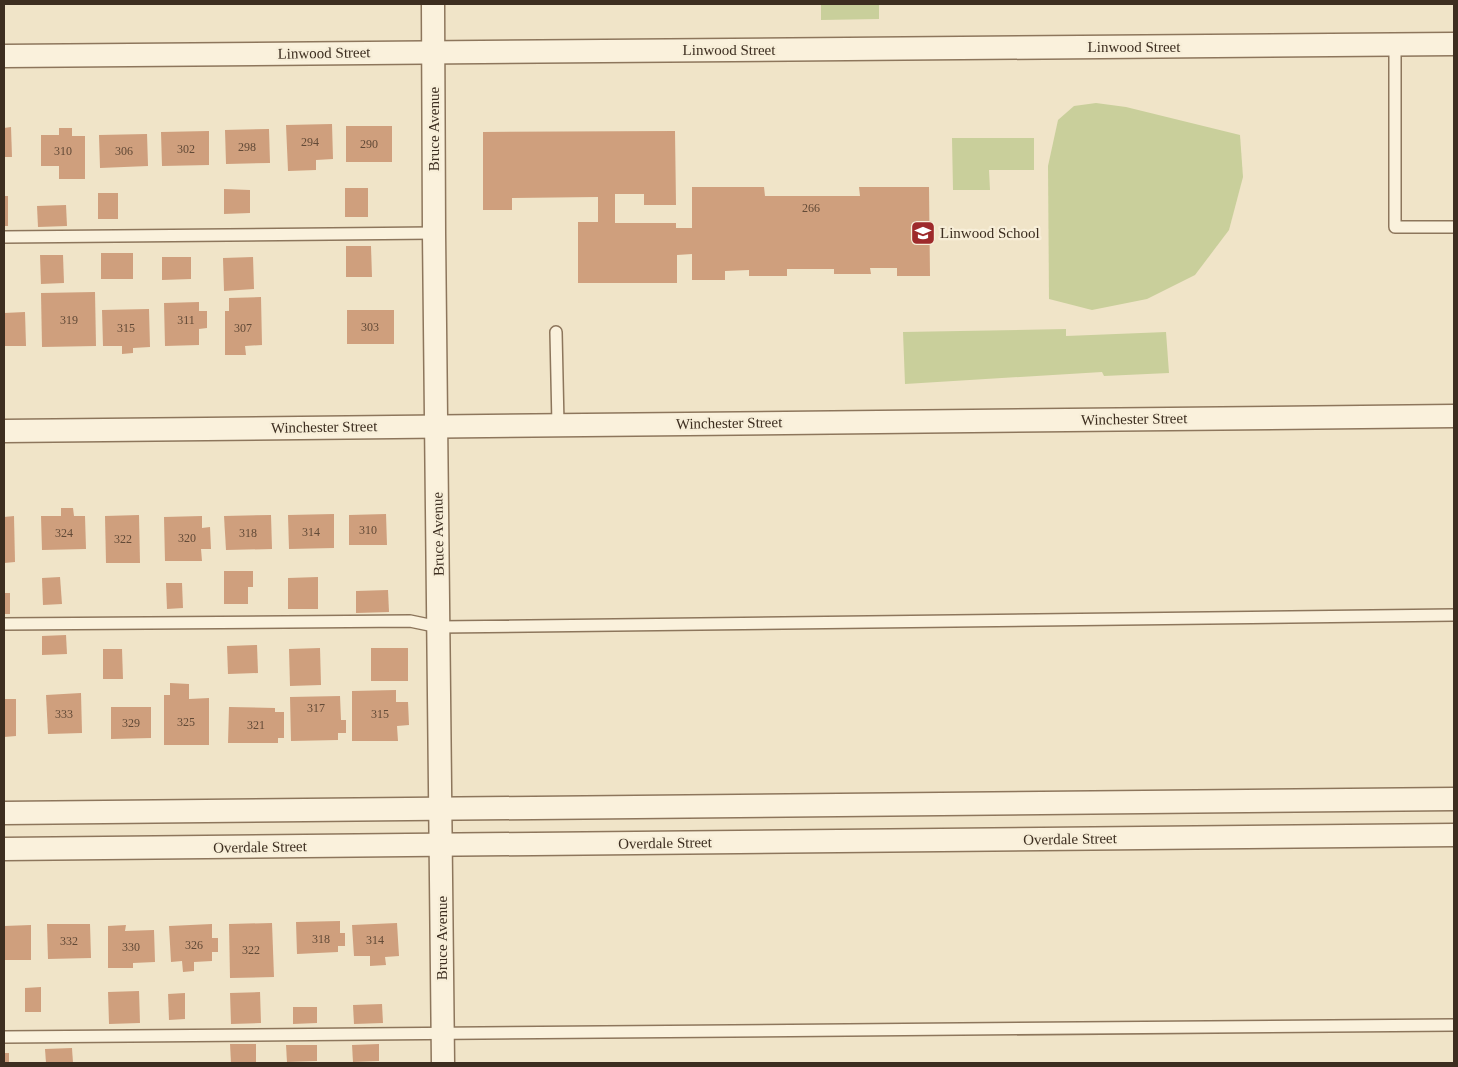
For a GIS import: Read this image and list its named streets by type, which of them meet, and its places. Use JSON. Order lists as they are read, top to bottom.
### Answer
{
  "streets": {
    "street": [
      "Linwood Street",
      "Bruce Avenue",
      "Winchester Street",
      "Overdale Street"
    ]
  },
  "crossings": [
    ["Linwood Street", "Bruce Avenue"],
    ["Bruce Avenue", "Winchester Street"],
    ["Bruce Avenue", "Overdale Street"]
  ],
  "places": {
    "school or university": ["Linwood School"]
  },
  "house_numbers": [
    "294",
    "290",
    "298",
    "302",
    "310",
    "306",
    "266",
    "319",
    "311",
    "303",
    "315",
    "307",
    "310",
    "314",
    "324",
    "318",
    "320",
    "322",
    "317",
    "333",
    "315",
    "325",
    "329",
    "321",
    "318",
    "314",
    "332",
    "326",
    "330",
    "322"
  ]
}
